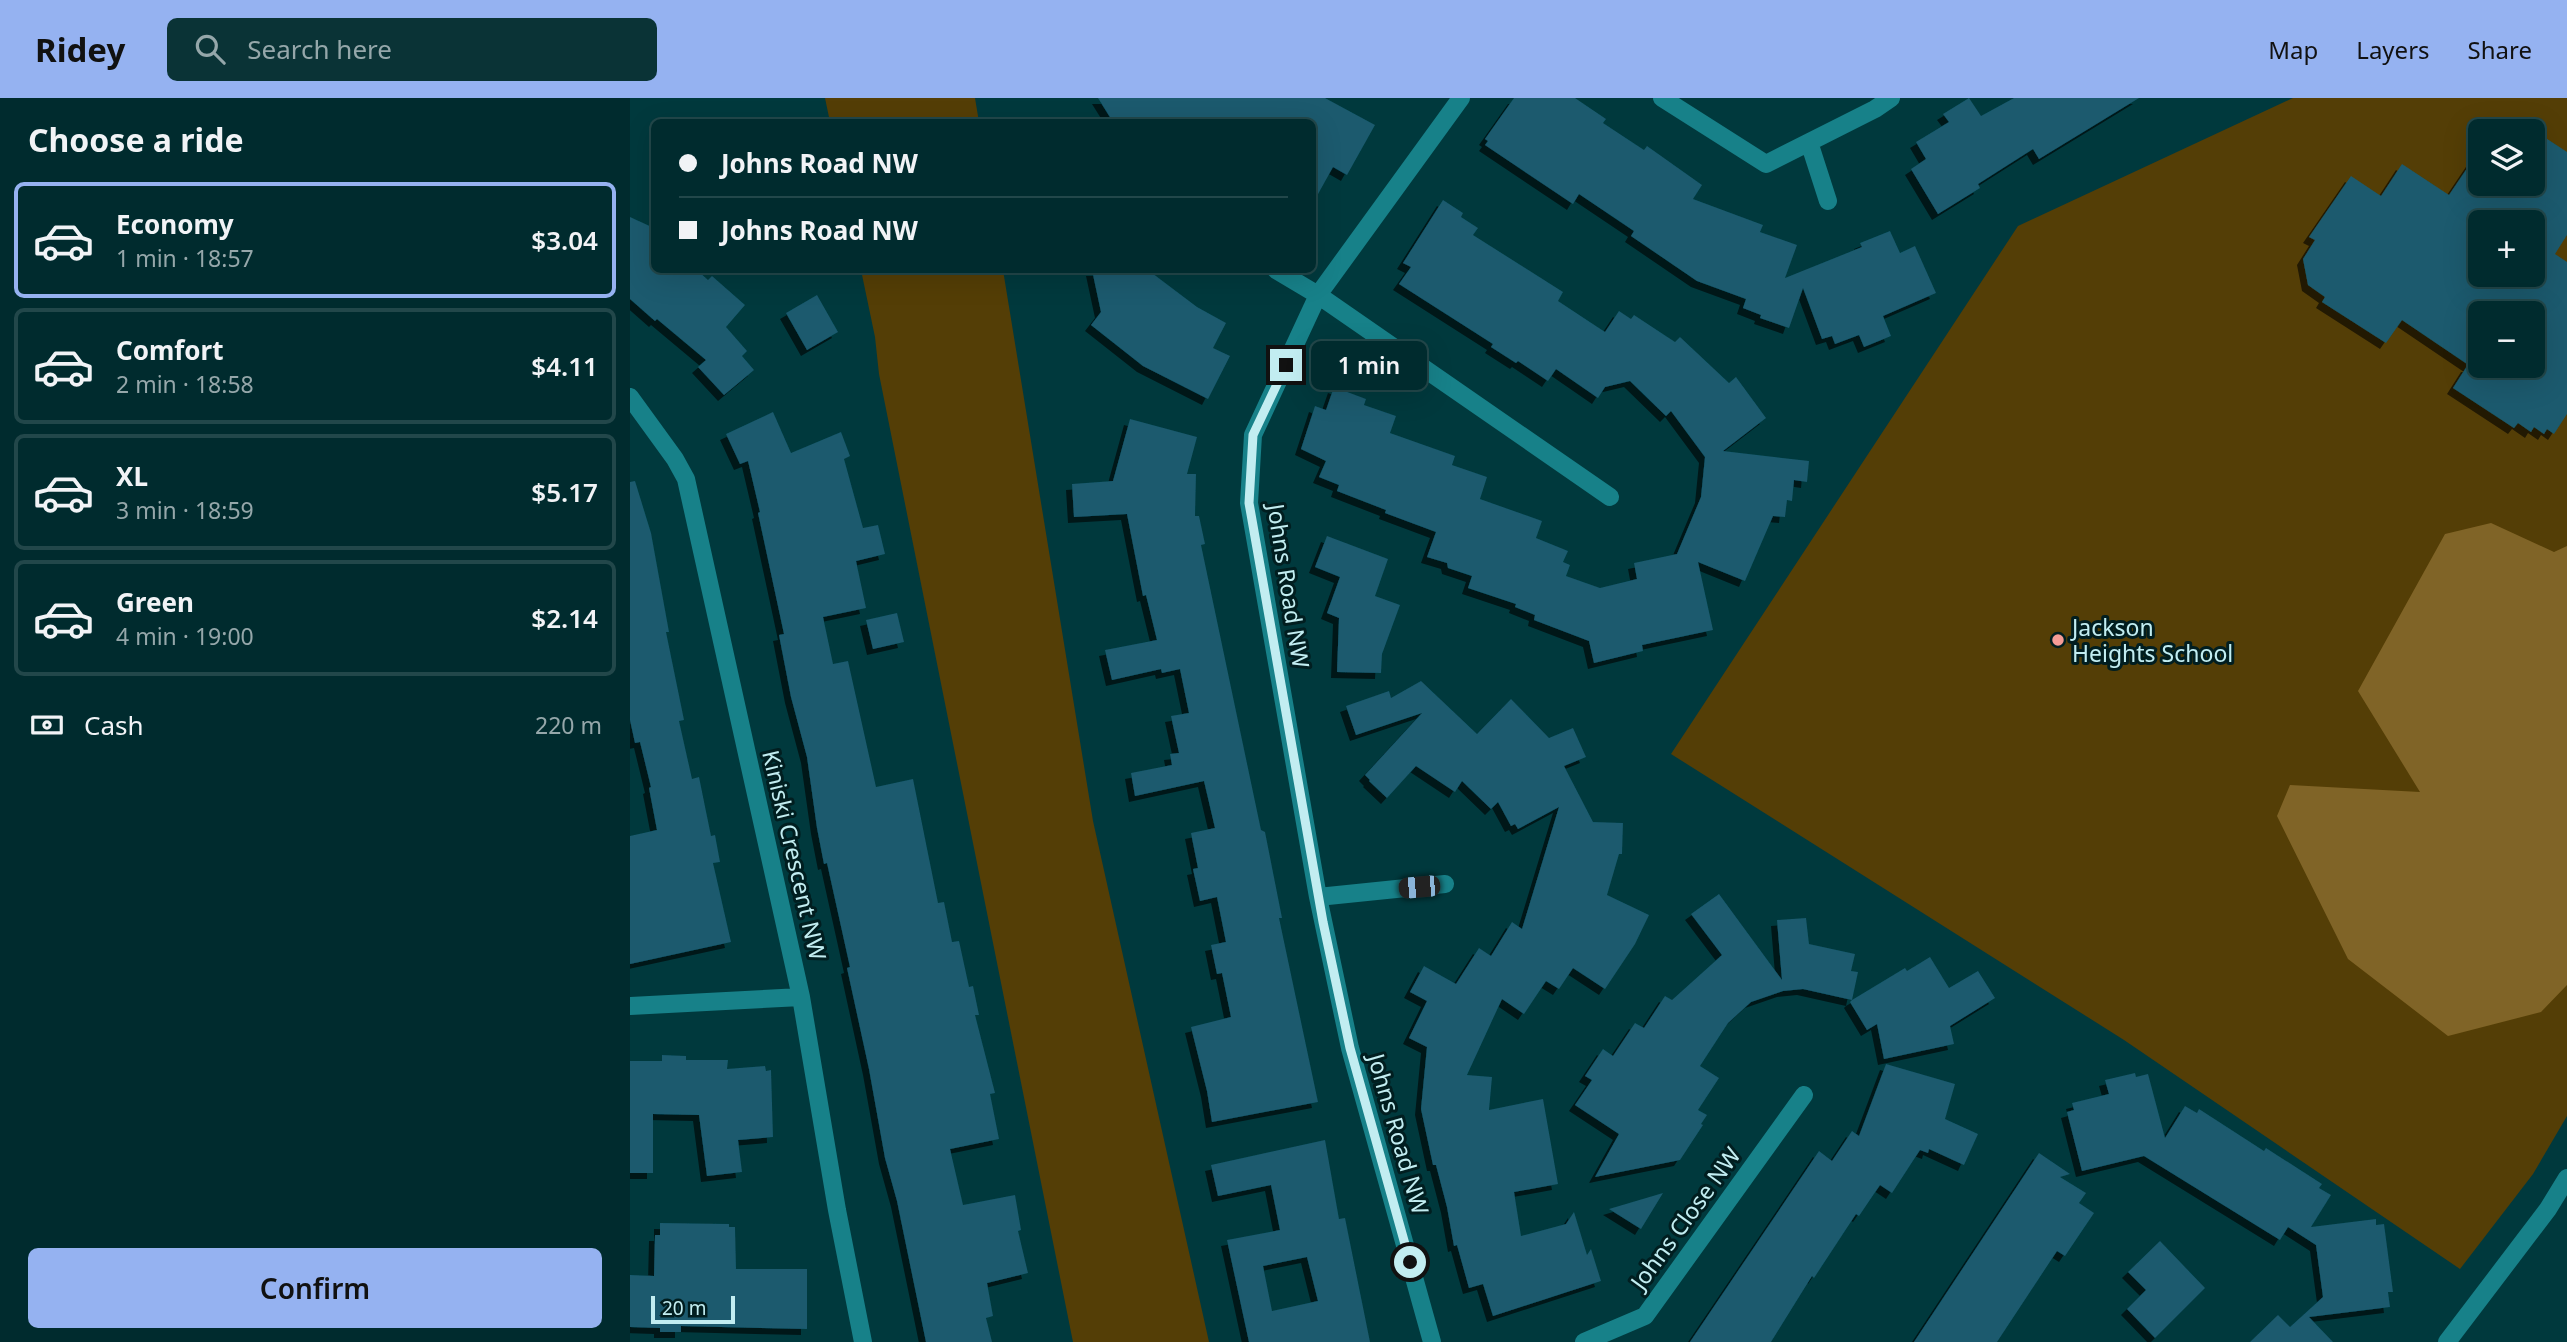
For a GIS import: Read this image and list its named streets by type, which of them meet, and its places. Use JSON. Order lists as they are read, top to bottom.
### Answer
{
  "streets": {
    "street": ["Johns Road NW", "Kiniski Crescent NW", "Johns Close NW"]
  },
  "places": ["Jackson Heights School"],
  "scale_bar": "20 m",
  "page": {
    "header": "Ridey",
    "search": "Search here",
    "nav": ["Map", "Layers", "Share"],
    "heading": "Choose a ride",
    "map_buttons": ["+", "−"],
    "banner": ["Johns Road NW", "Johns Road NW"],
    "list": [
      {
        "name": "Economy",
        "note": "1 min · 18:57",
        "value": "$3.04"
      },
      {
        "name": "Comfort",
        "note": "2 min · 18:58",
        "value": "$4.11"
      },
      {
        "name": "XL",
        "note": "3 min · 18:59",
        "value": "$5.17"
      },
      {
        "name": "Green",
        "note": "4 min · 19:00",
        "value": "$2.14"
      }
    ],
    "bubble": "1 min",
    "pay": ["Cash", "220 m"],
    "buttons": "Confirm",
    "scale": "20 m"
  }
}
